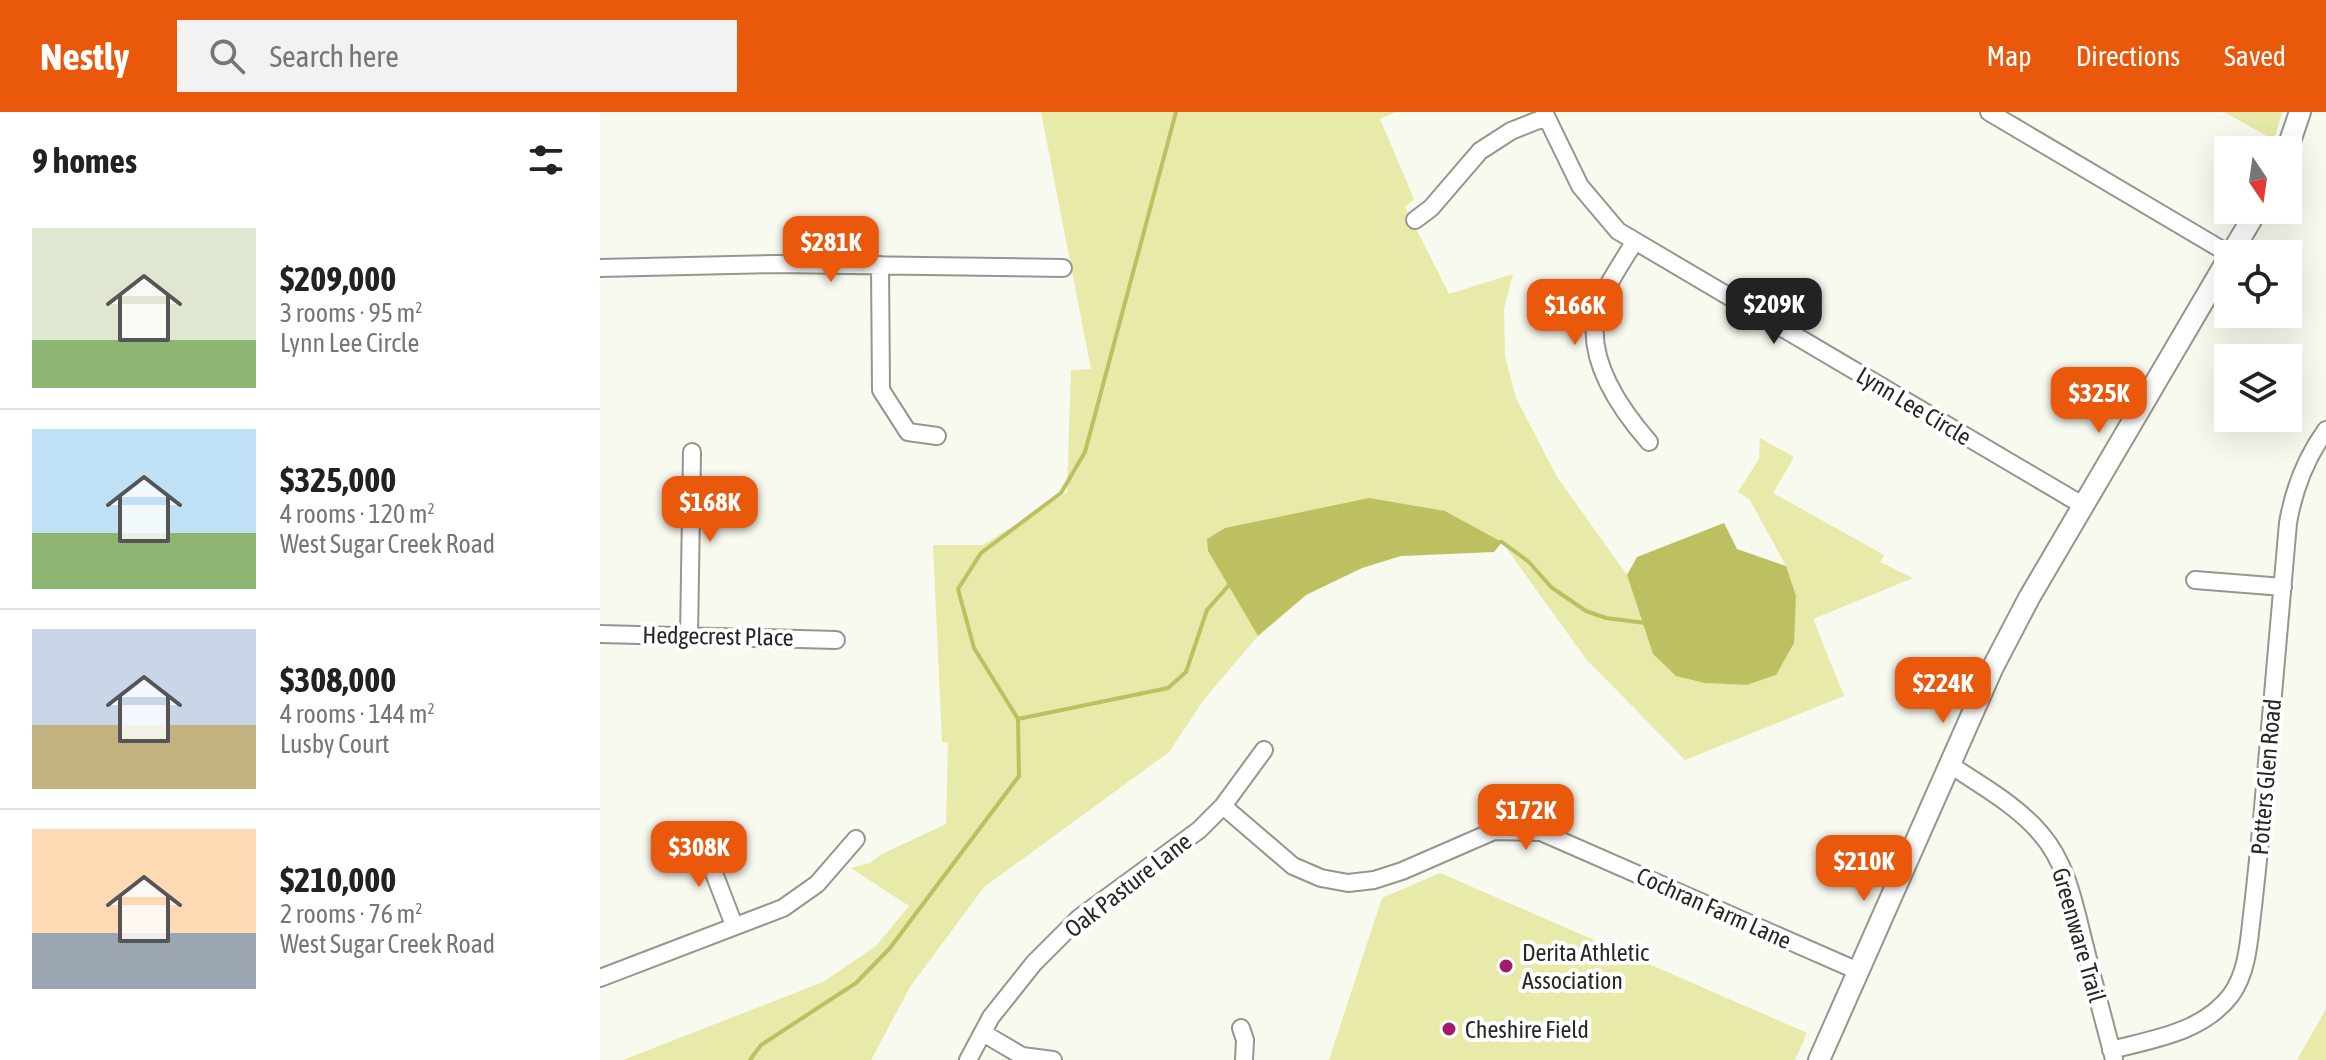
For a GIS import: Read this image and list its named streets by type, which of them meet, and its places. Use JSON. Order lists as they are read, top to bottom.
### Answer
{
  "streets": {
    "street": [
      "Lynn Lee Circle",
      "Hedgecrest Place",
      "Potters Glen Road",
      "Oak Pasture Lane",
      "Cochran Farm Lane",
      "Greenware Trail"
    ]
  },
  "crossings": [
    ["Potters Glen Road", "Greenware Trail"],
    ["Oak Pasture Lane", "Cochran Farm Lane"]
  ],
  "places": ["Derita Athletic Association", "Cheshire Field"],
  "north": "bottom",
  "page": {
    "header": "Nestly",
    "search": "Search here",
    "nav": ["Map", "Directions", "Saved"],
    "heading": "9 homes",
    "list": [
      {
        "name": "$209,000",
        "note": "3 rooms · 95 m² · Lynn Lee Circle"
      },
      {
        "name": "$325,000",
        "note": "4 rooms · 120 m² · West Sugar Creek Road"
      },
      {
        "name": "$308,000",
        "note": "4 rooms · 144 m² · Lusby Court"
      },
      {
        "name": "$210,000",
        "note": "2 rooms · 76 m² · West Sugar Creek Road"
      }
    ],
    "price": [
      "$281K",
      "$209K",
      "$166K",
      "$325K",
      "$168K",
      "$224K",
      "$172K",
      "$308K",
      "$210K"
    ]
  }
}
